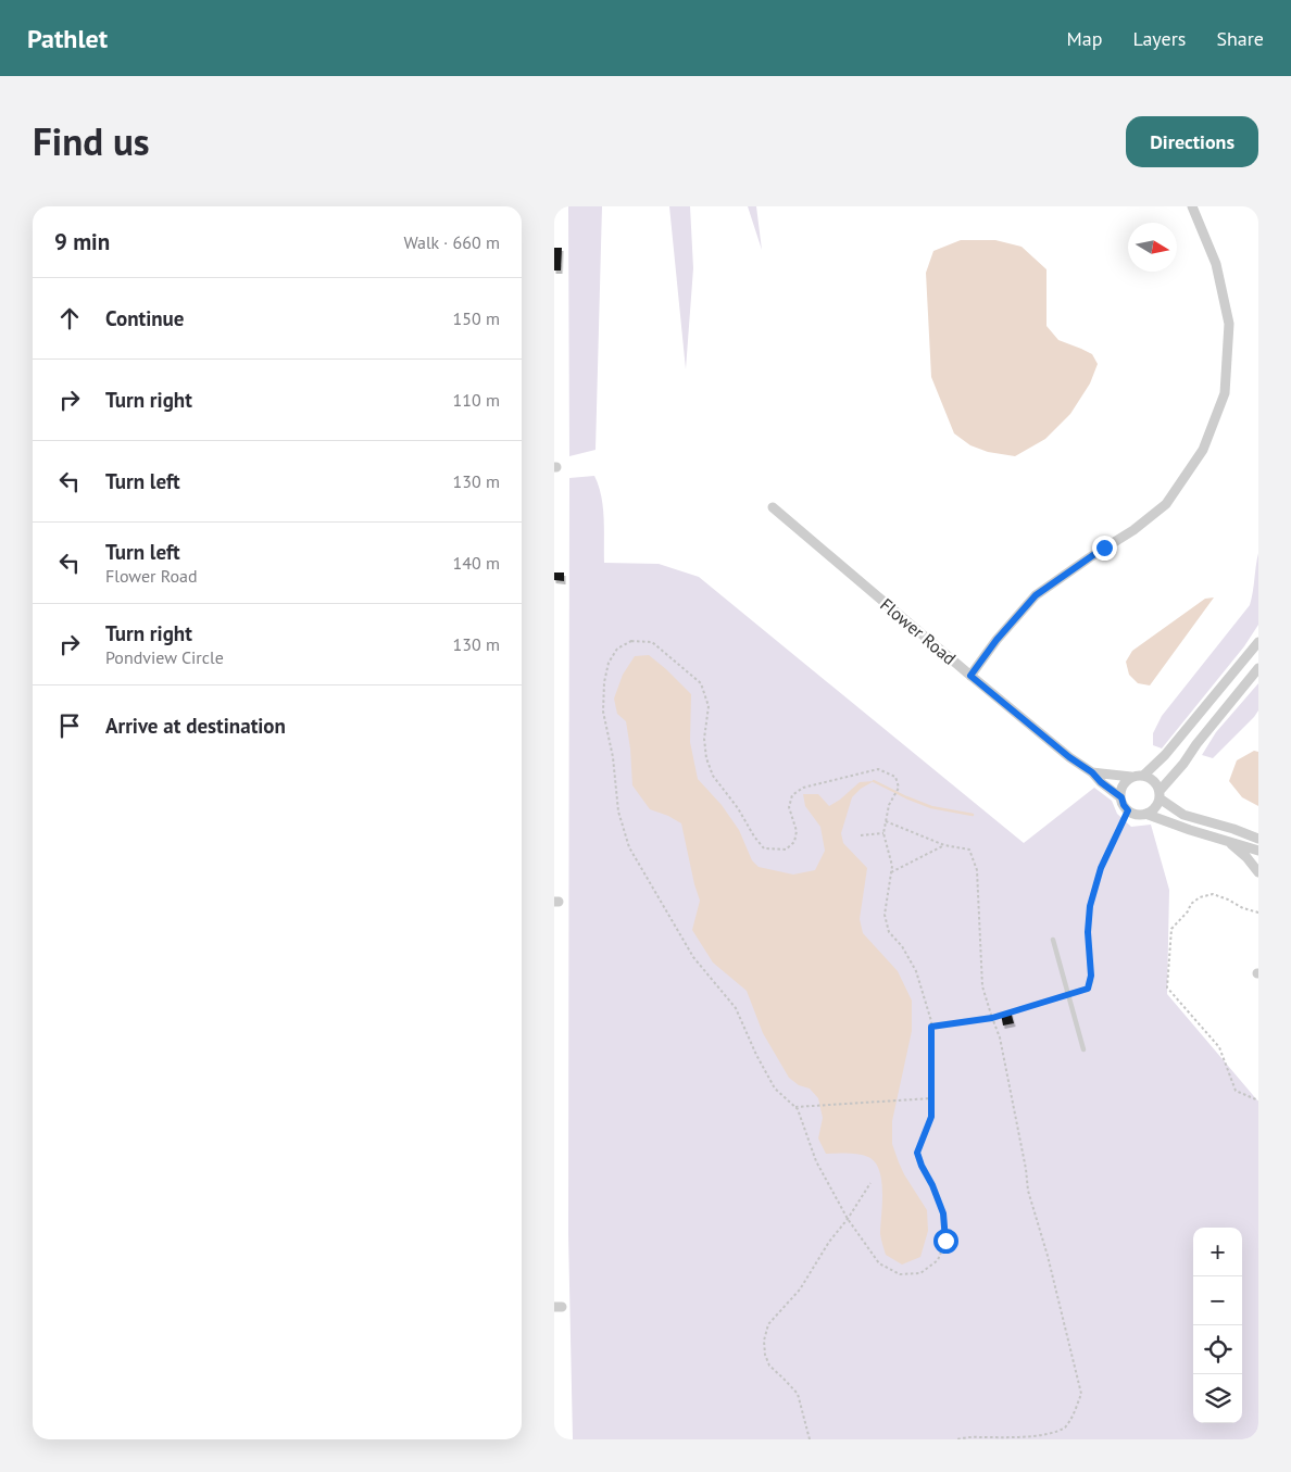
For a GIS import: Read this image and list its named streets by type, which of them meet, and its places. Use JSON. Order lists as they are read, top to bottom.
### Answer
{
  "streets": {
    "street": ["Flower Road"]
  },
  "north": "right",
  "page": {
    "header": "Pathlet",
    "nav": ["Map", "Layers", "Share"],
    "title": "Find us",
    "buttons": "Directions",
    "heading": ["9 min", "Walk · 660 m"],
    "list": [
      ["Continue", "150 m"],
      ["Turn right", "110 m"],
      ["Turn left", "130 m"],
      ["Turn left", "Flower Road", "140 m"],
      ["Turn right", "Pondview Circle", "130 m"],
      "Arrive at destination"
    ],
    "map_buttons": ["+", "−"]
  }
}
